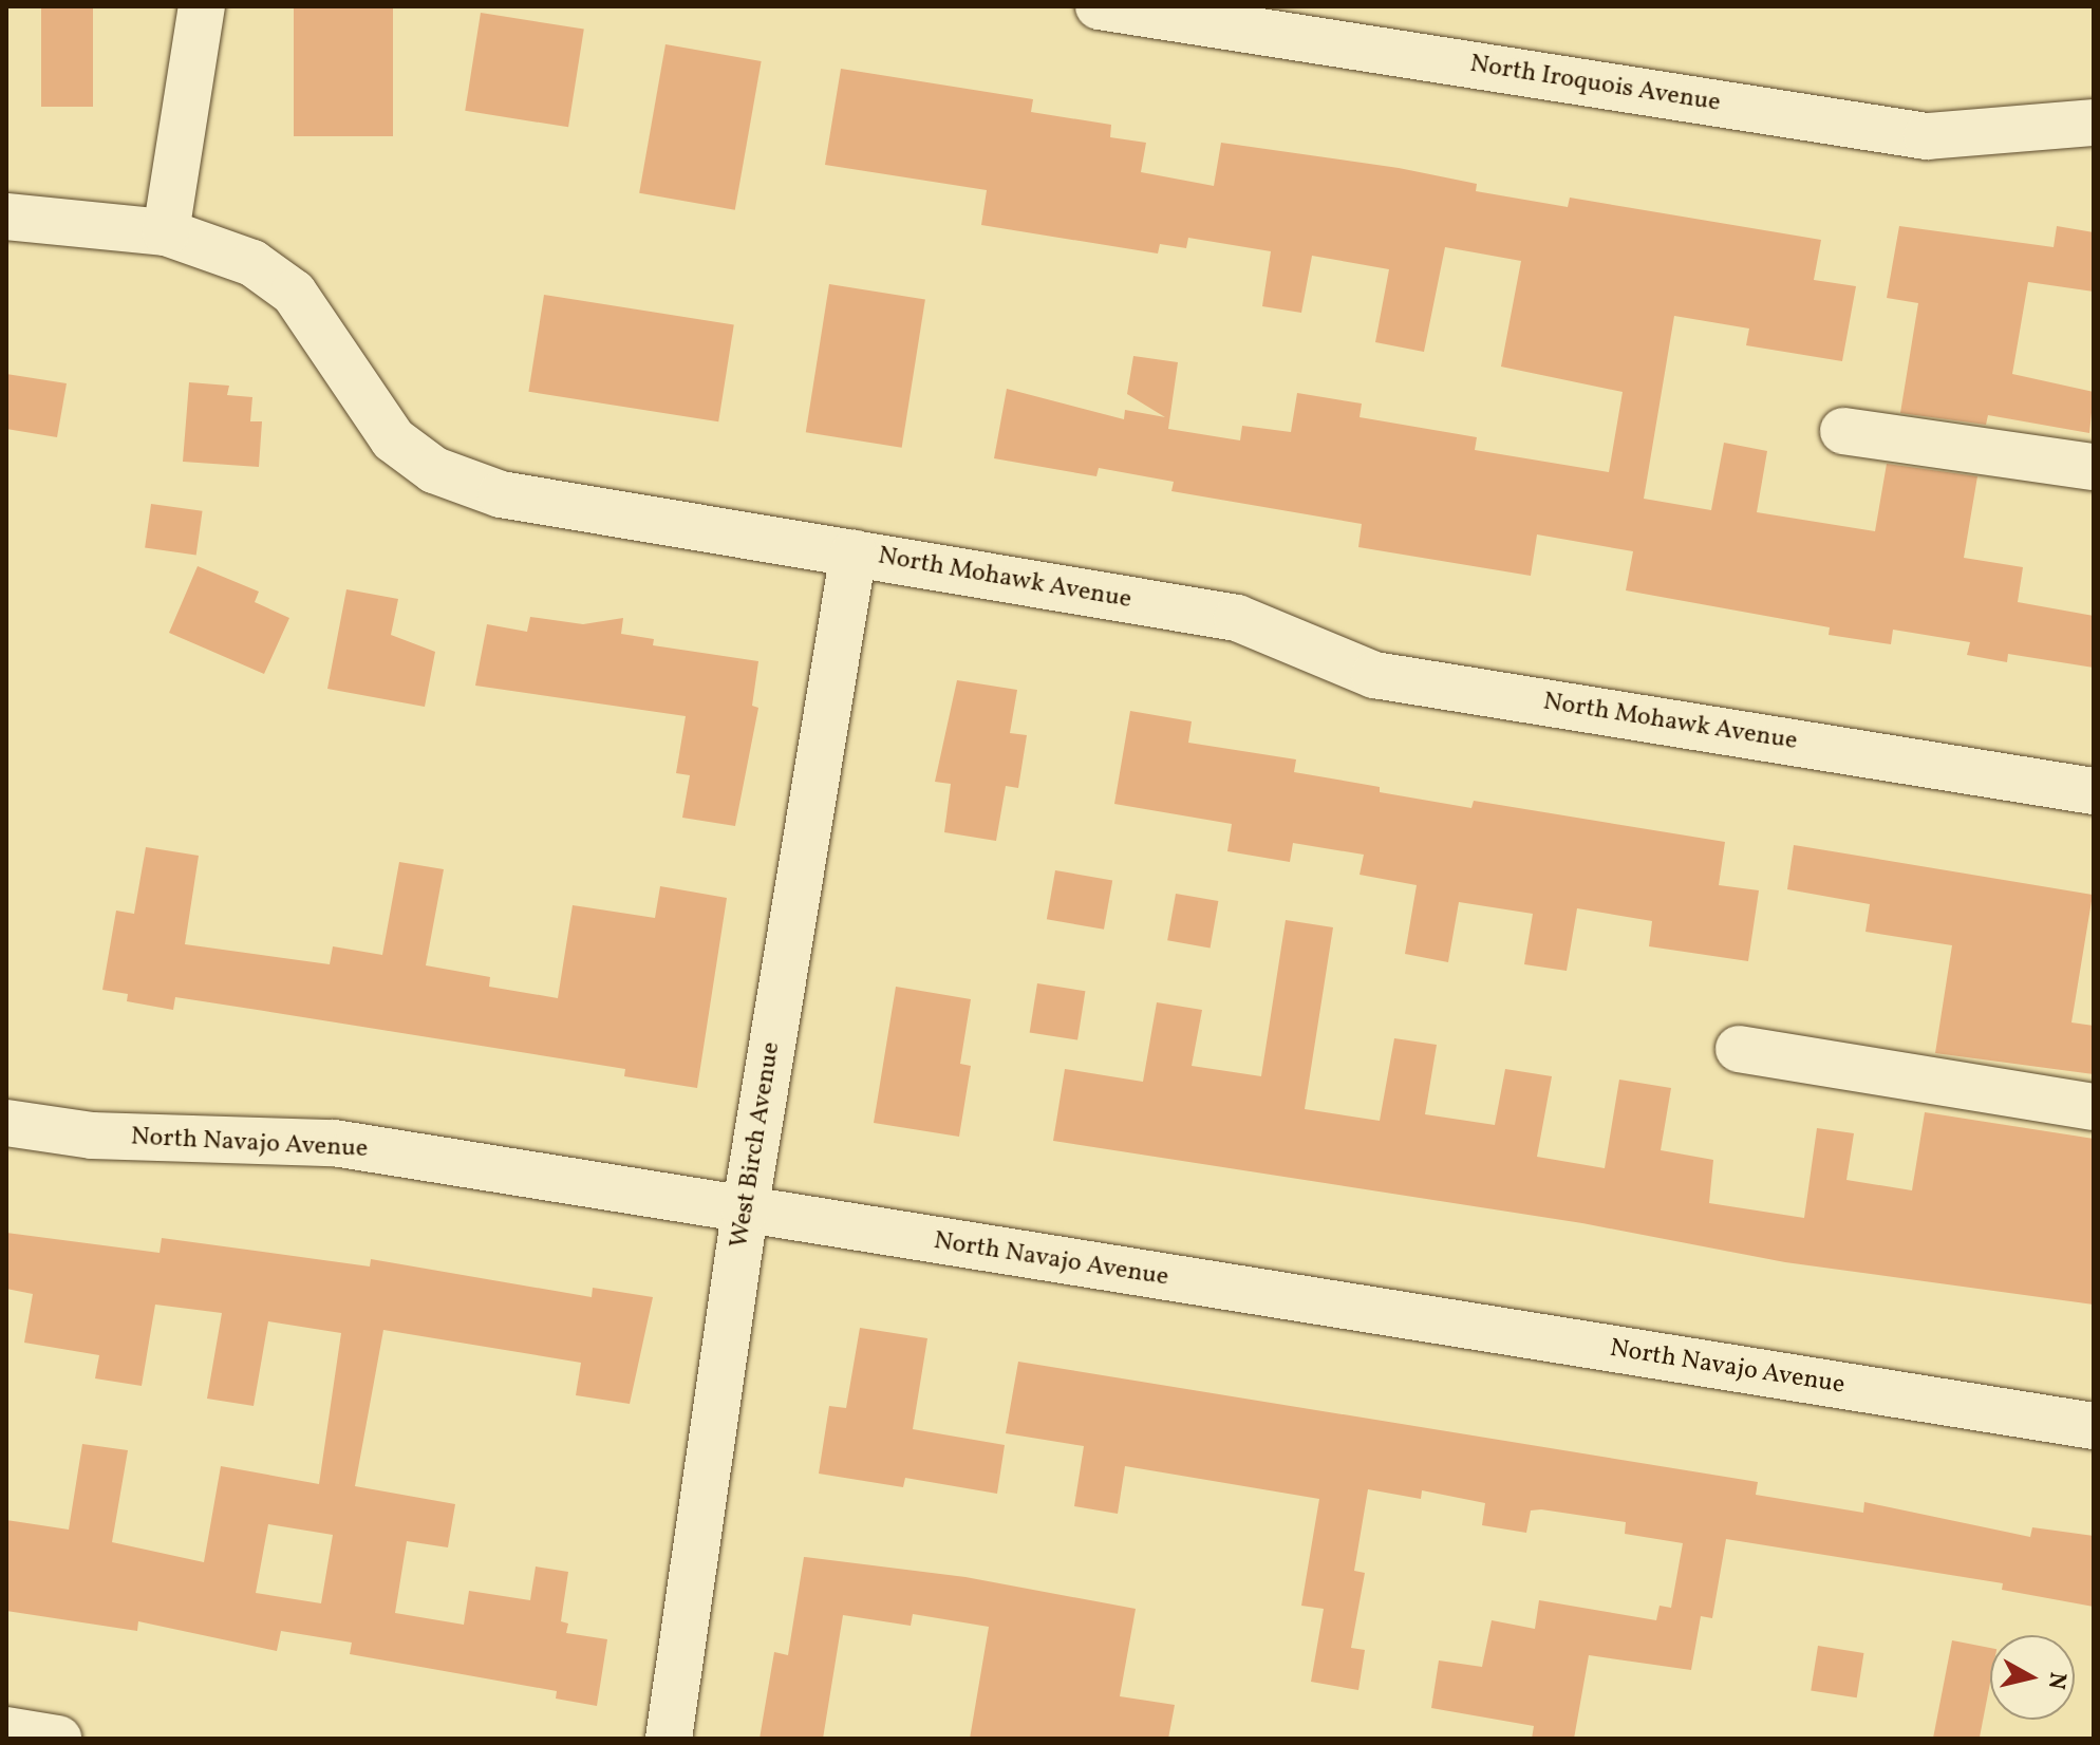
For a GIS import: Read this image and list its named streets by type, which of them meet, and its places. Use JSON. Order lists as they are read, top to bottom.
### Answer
{
  "streets": {
    "street": [
      "North Iroquois Avenue",
      "North Mohawk Avenue",
      "North Navajo Avenue",
      "West Birch Avenue"
    ]
  },
  "crossings": [
    ["North Mohawk Avenue", "West Birch Avenue"],
    ["North Navajo Avenue", "West Birch Avenue"]
  ],
  "north": "right"
}
